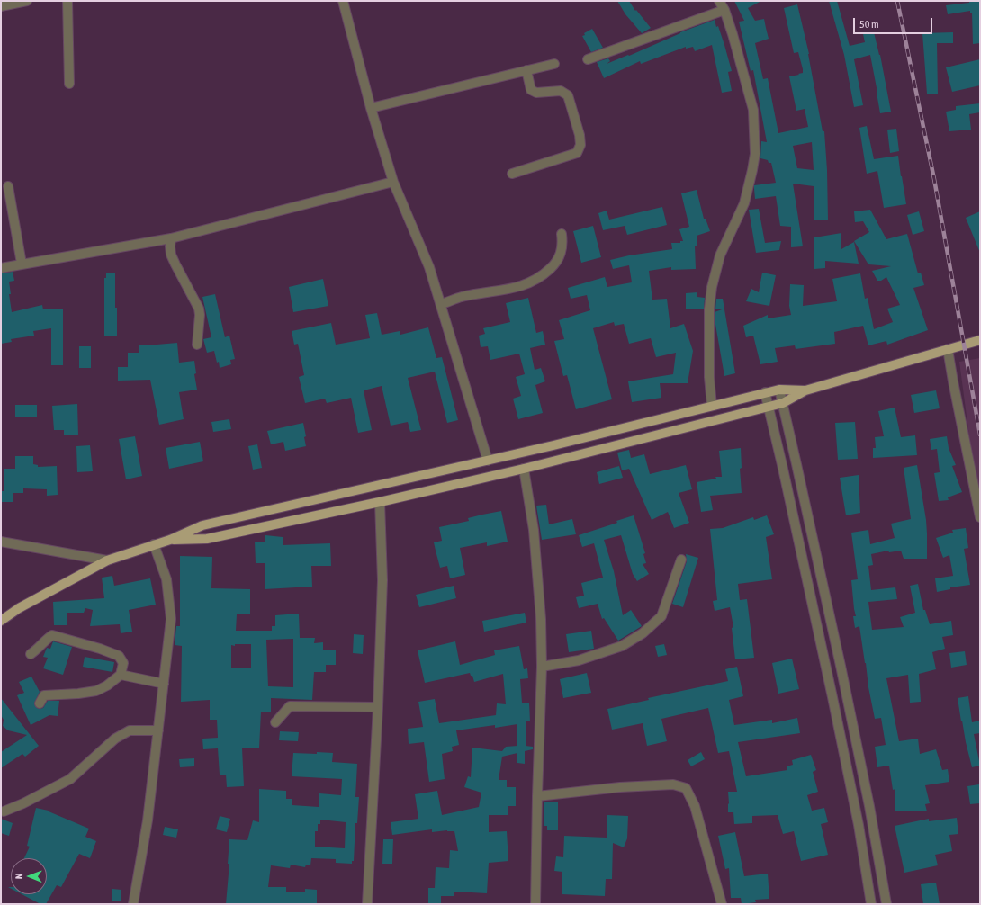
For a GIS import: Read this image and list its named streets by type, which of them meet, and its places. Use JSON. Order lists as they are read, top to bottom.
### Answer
{
  "scale_bar": "50 m",
  "north": "left"
}
